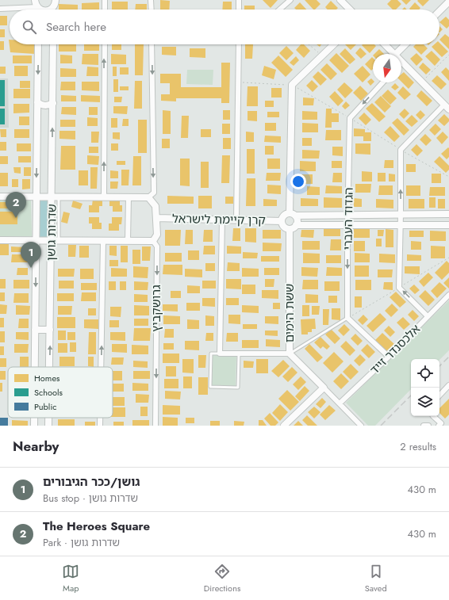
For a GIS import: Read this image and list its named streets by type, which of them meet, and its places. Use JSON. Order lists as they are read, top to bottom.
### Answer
{
  "streets": {
    "street": [
      "הגדוד העברי",
      "קרן קיימת לישראל",
      "שדרות גושן",
      "גרושקביץ",
      "ששת הימים",
      "אלכסנדר זייד"
    ]
  },
  "crossings": [
    ["קרן קיימת לישראל", "ששת הימים"],
    ["ששת הימים", "אלכסנדר זייד"]
  ],
  "one_way": ["הגדוד העברי", "גרושקביץ"],
  "legend": ["Homes", "Schools", "Public"],
  "north": "bottom",
  "page": {
    "search": "Search here",
    "pins": ["2", "1"],
    "heading": ["Nearby", "2 results"],
    "list": [
      {
        "mark": "1",
        "name": "גושן/ככר הגיבורים",
        "note": "Bus stop · שדרות גושן",
        "value": "430 m"
      },
      {
        "mark": "2",
        "name": "The Heroes Square",
        "note": "Park · שדרות גושן",
        "value": "430 m"
      }
    ],
    "nav": ["Map", "Directions", "Saved"]
  }
}
